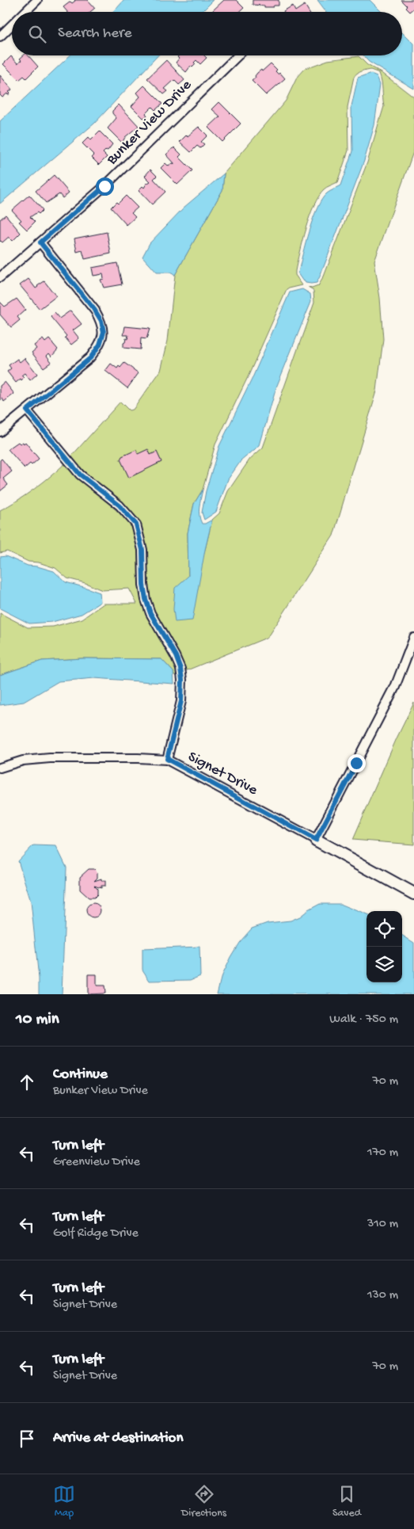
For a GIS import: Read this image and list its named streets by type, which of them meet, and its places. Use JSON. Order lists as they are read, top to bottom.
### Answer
{
  "streets": {
    "street": ["Bunker View Drive", "Signet Drive"]
  },
  "page": {
    "search": "Search here",
    "heading": ["10 min", "Walk · 750 m"],
    "list": [
      ["Continue", "Bunker View Drive", "70 m"],
      ["Turn left", "Greenview Drive", "170 m"],
      ["Turn left", "Golf Ridge Drive", "310 m"],
      ["Turn left", "Signet Drive", "130 m"],
      ["Turn left", "Signet Drive", "70 m"],
      "Arrive at destination"
    ],
    "nav": ["Map", "Directions", "Saved"]
  }
}
